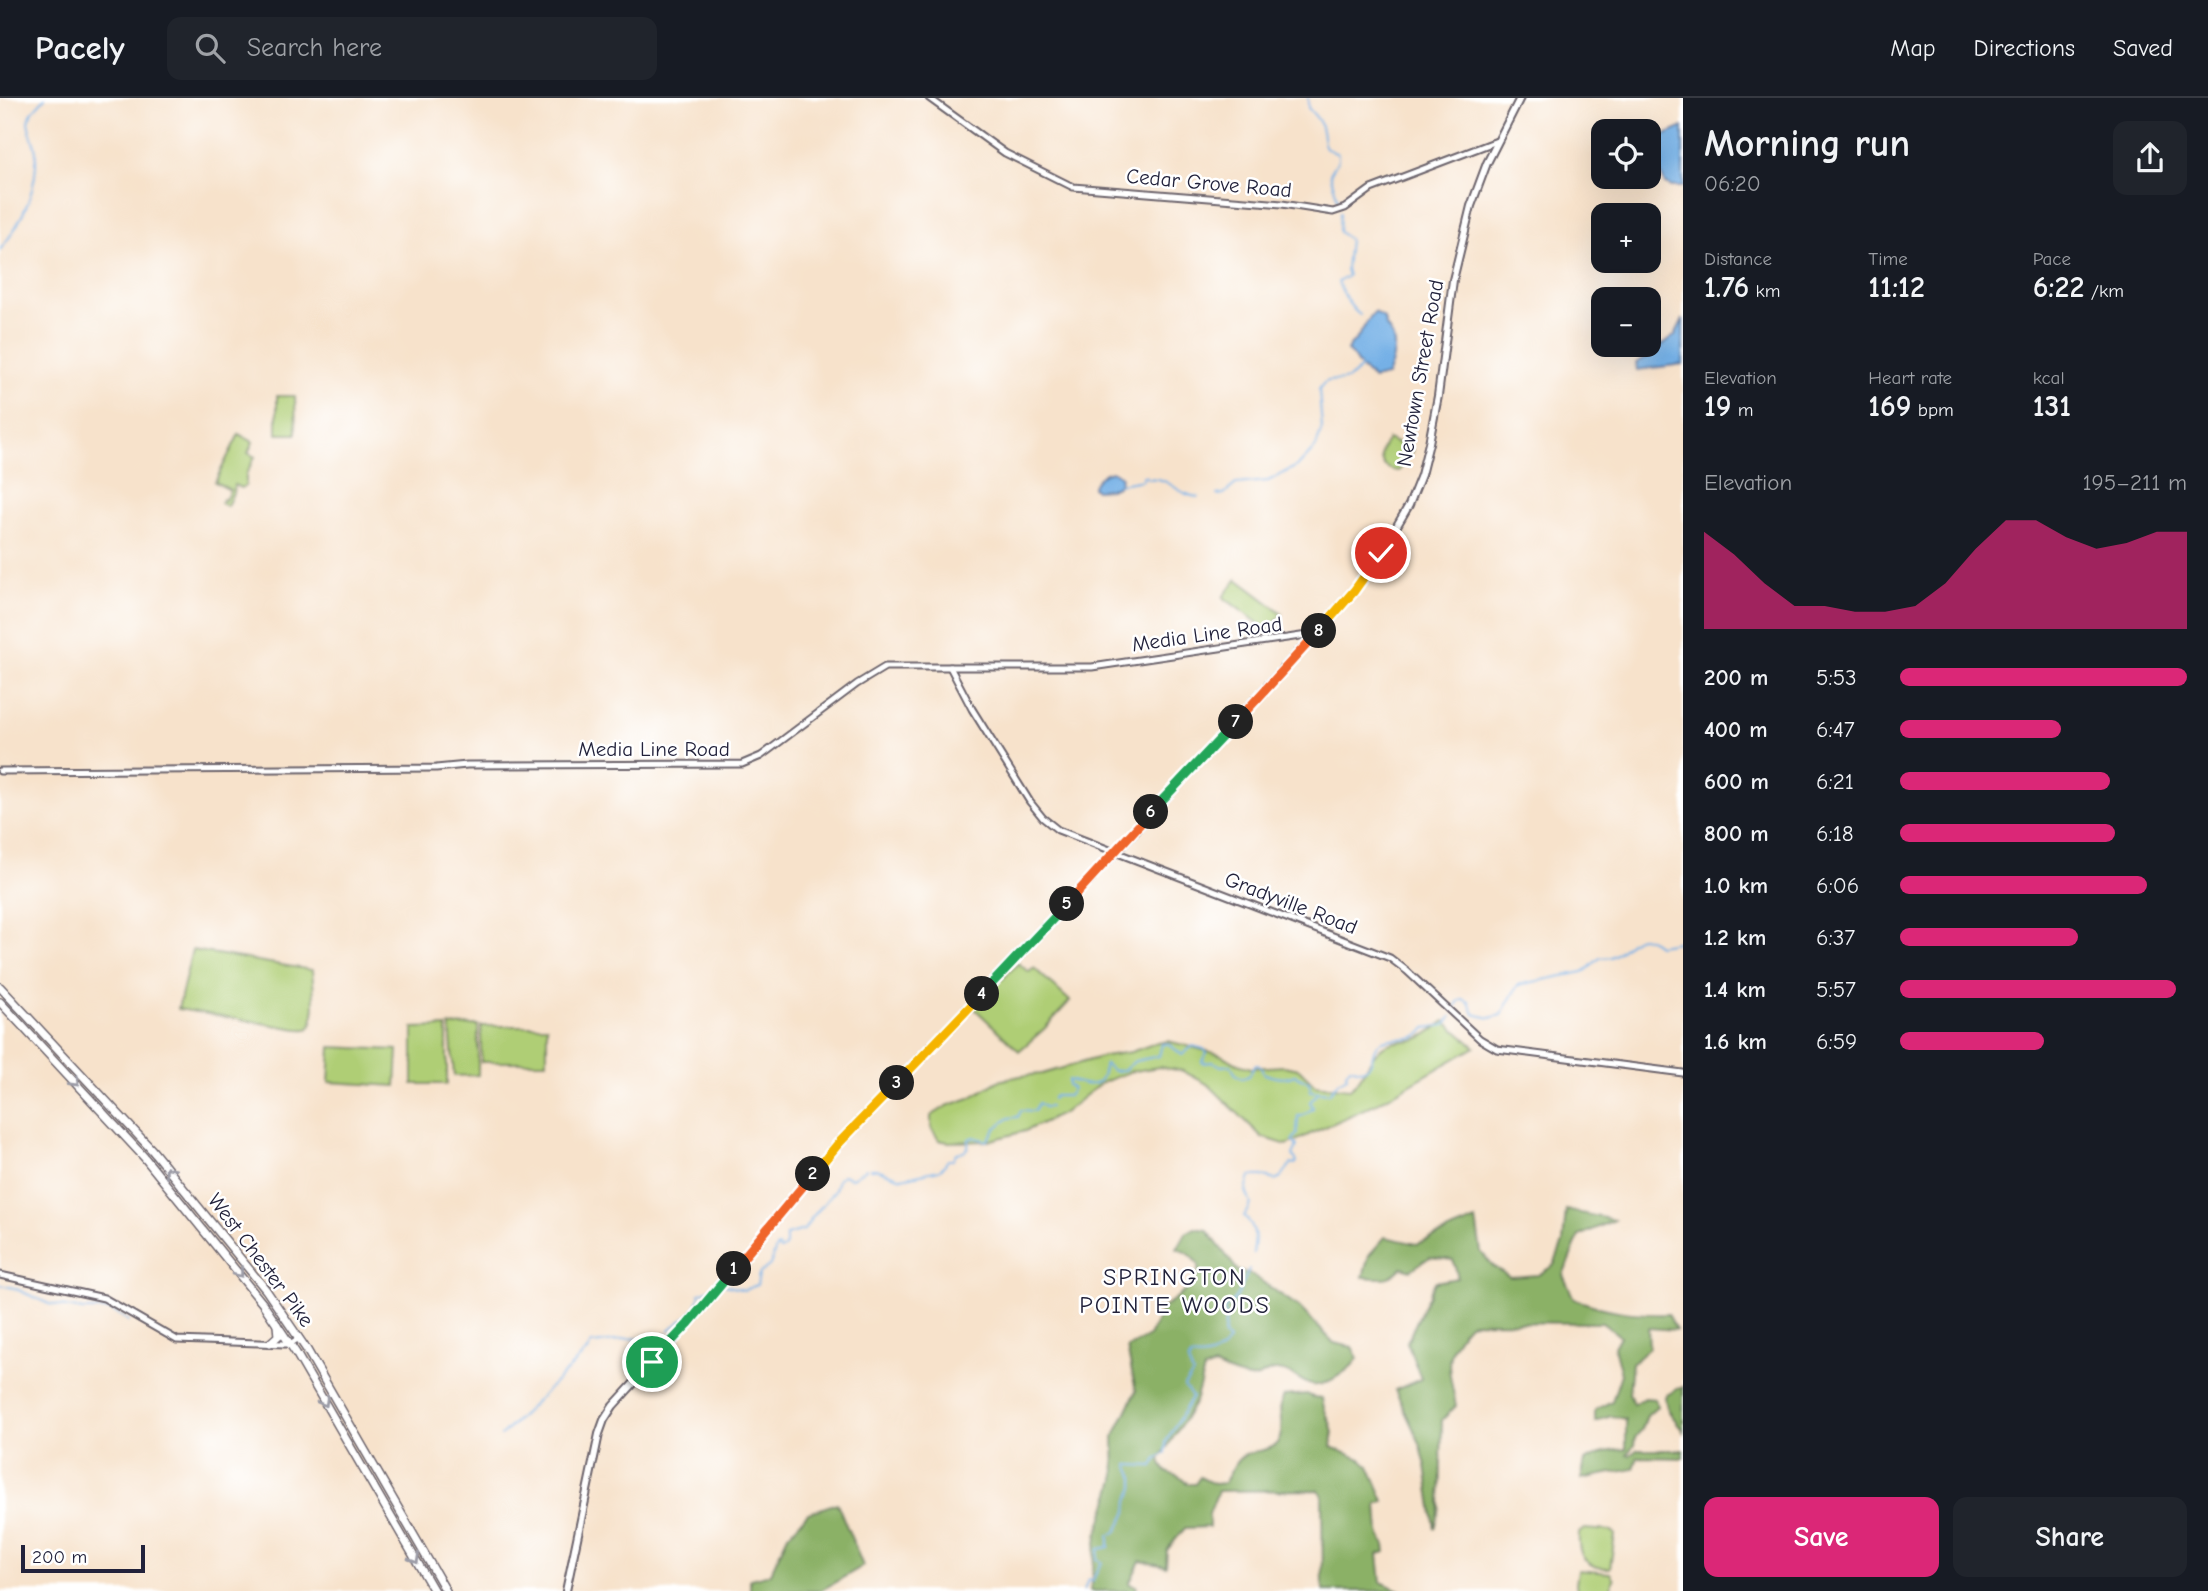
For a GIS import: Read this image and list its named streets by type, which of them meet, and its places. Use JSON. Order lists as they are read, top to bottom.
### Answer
{
  "streets": {
    "highway": ["West Chester Pike"],
    "main road": [
      "Cedar Grove Road",
      "Newtown Street Road",
      "Media Line Road",
      "Gradyville Road"
    ]
  },
  "crossings": [
    ["Cedar Grove Road", "Newtown Street Road"],
    ["Newtown Street Road", "Media Line Road"],
    ["Newtown Street Road", "Gradyville Road"],
    ["Media Line Road", "Gradyville Road"]
  ],
  "districts": ["SPRINGTON POINTE WOODS"],
  "scale_bar": "200 m",
  "page": {
    "header": "Pacely",
    "search": "Search here",
    "nav": ["Map", "Directions", "Saved"],
    "heading": ["Morning run", "06:20"],
    "map_buttons": ["+", "−"],
    "stats": [
      ["Distance", "1.76 km"],
      ["Time", "11:12"],
      ["Pace", "6:22 /km"],
      ["Elevation", "19 m"],
      ["Heart rate", "169 bpm"],
      ["kcal", "131"]
    ],
    "chart": ["Elevation", "195–211 m"],
    "pins": [
      "8",
      "7",
      "6",
      "5",
      "4",
      "3",
      "2",
      "1"
    ],
    "list": [
      {
        "name": "200 m",
        "note": "5:53"
      },
      {
        "name": "400 m",
        "note": "6:47"
      },
      {
        "name": "600 m",
        "note": "6:21"
      },
      {
        "name": "800 m",
        "note": "6:18"
      },
      {
        "name": "1.0 km",
        "note": "6:06"
      },
      {
        "name": "1.2 km",
        "note": "6:37"
      },
      {
        "name": "1.4 km",
        "note": "5:57"
      },
      {
        "name": "1.6 km",
        "note": "6:59"
      }
    ],
    "buttons": ["Save", "Share"],
    "scale": "200 m"
  }
}
